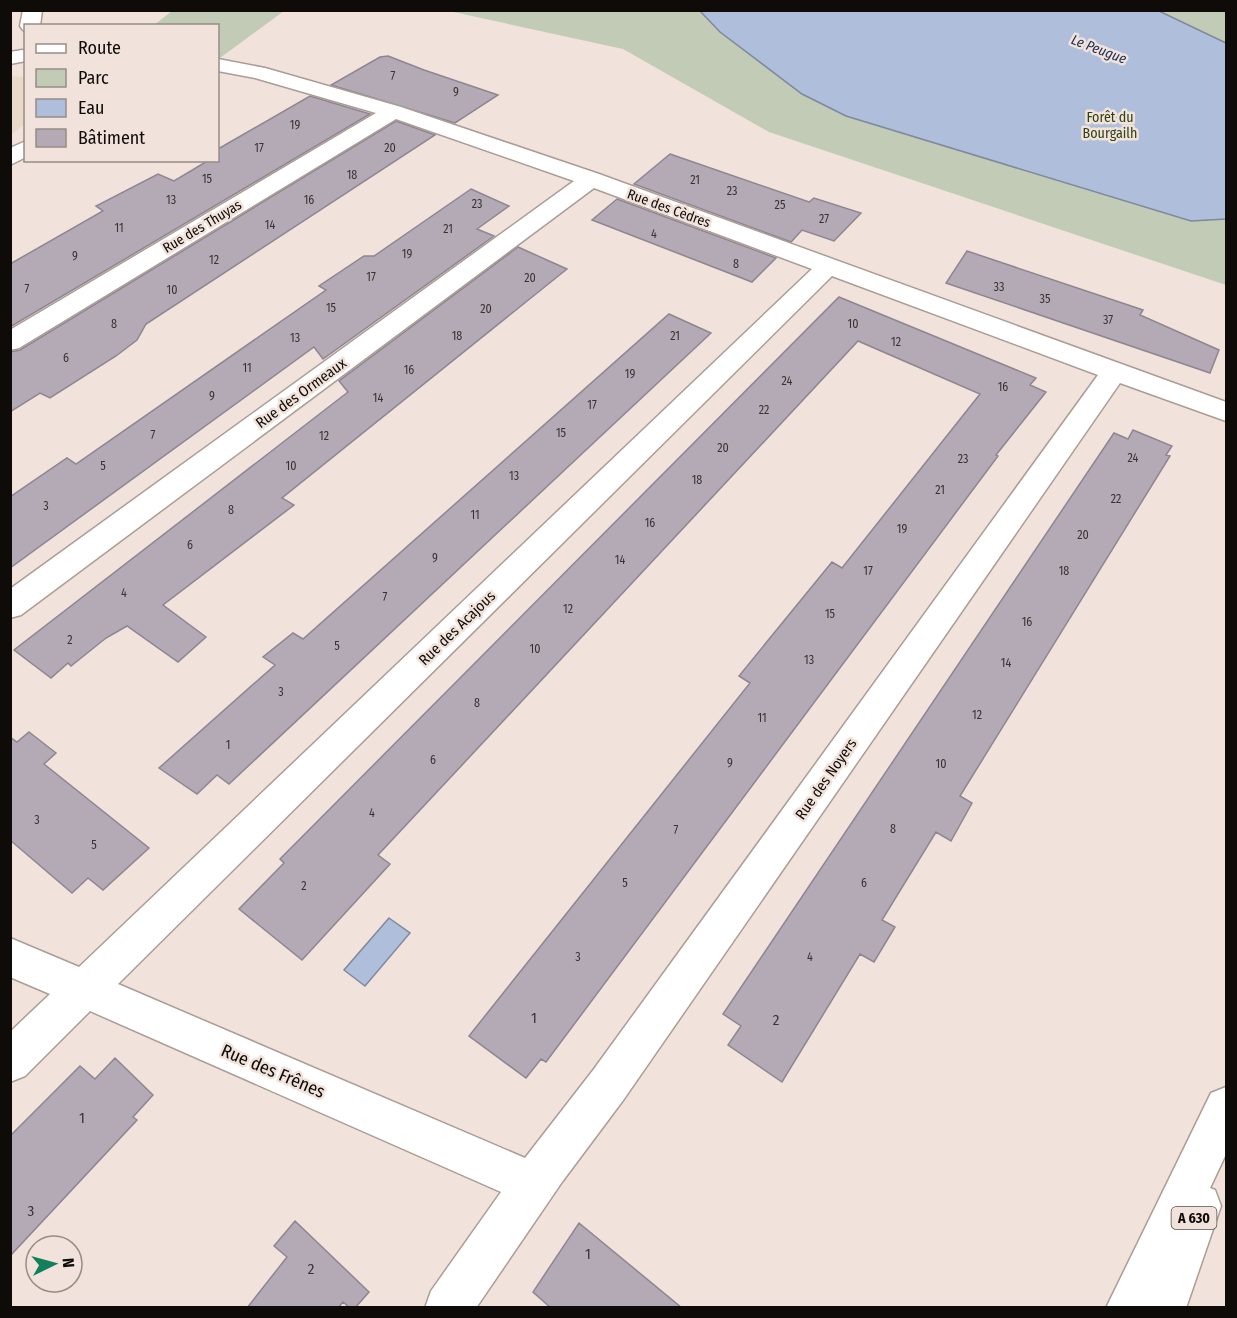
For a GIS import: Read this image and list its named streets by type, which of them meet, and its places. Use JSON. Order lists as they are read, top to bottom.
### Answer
{
  "streets": {
    "main road": [
      "Rue des Cèdres",
      "Rue des Thuyas",
      "Rue des Ormeaux",
      "Rue des Acajous",
      "Rue des Noyers",
      "Rue des Frênes",
      "A 630"
    ]
  },
  "crossings": [
    ["Rue des Cèdres", "Rue des Thuyas"],
    ["Rue des Cèdres", "Rue des Ormeaux"],
    ["Rue des Cèdres", "Rue des Acajous"],
    ["Rue des Cèdres", "Rue des Noyers"],
    ["Rue des Acajous", "Rue des Frênes"],
    ["Rue des Noyers", "Rue des Frênes"]
  ],
  "water": ["Le Peugue"],
  "parks": ["Forêt du Bourgailh"],
  "house_numbers": [
    "7",
    "9",
    "19",
    "17",
    "20",
    "18",
    "15",
    "21",
    "23",
    "13",
    "16",
    "23",
    "25",
    "27",
    "14",
    "11",
    "21",
    "4",
    "19",
    "9",
    "12",
    "8",
    "17",
    "20",
    "33",
    "7",
    "10",
    "35",
    "15",
    "20",
    "37",
    "8",
    "10",
    "18",
    "21",
    "13",
    "12",
    "6",
    "11",
    "16",
    "19",
    "24",
    "16",
    "9",
    "14",
    "17",
    "22",
    "15",
    "7",
    "12",
    "20",
    "24",
    "23",
    "5",
    "10",
    "13",
    "18",
    "21",
    "22",
    "3",
    "8",
    "11",
    "16",
    "19",
    "20",
    "6",
    "9",
    "14",
    "17",
    "18",
    "4",
    "7",
    "12",
    "15",
    "16",
    "2",
    "5",
    "10",
    "13",
    "14",
    "3",
    "8",
    "12",
    "11",
    "1",
    "6",
    "9",
    "10",
    "4",
    "3",
    "8",
    "7",
    "5",
    "5",
    "6",
    "2",
    "3",
    "4",
    "1",
    "2",
    "1",
    "3",
    "1",
    "2"
  ],
  "legend": [
    "Route",
    "Parc",
    "Eau",
    "Bâtiment"
  ],
  "north": "right"
}
